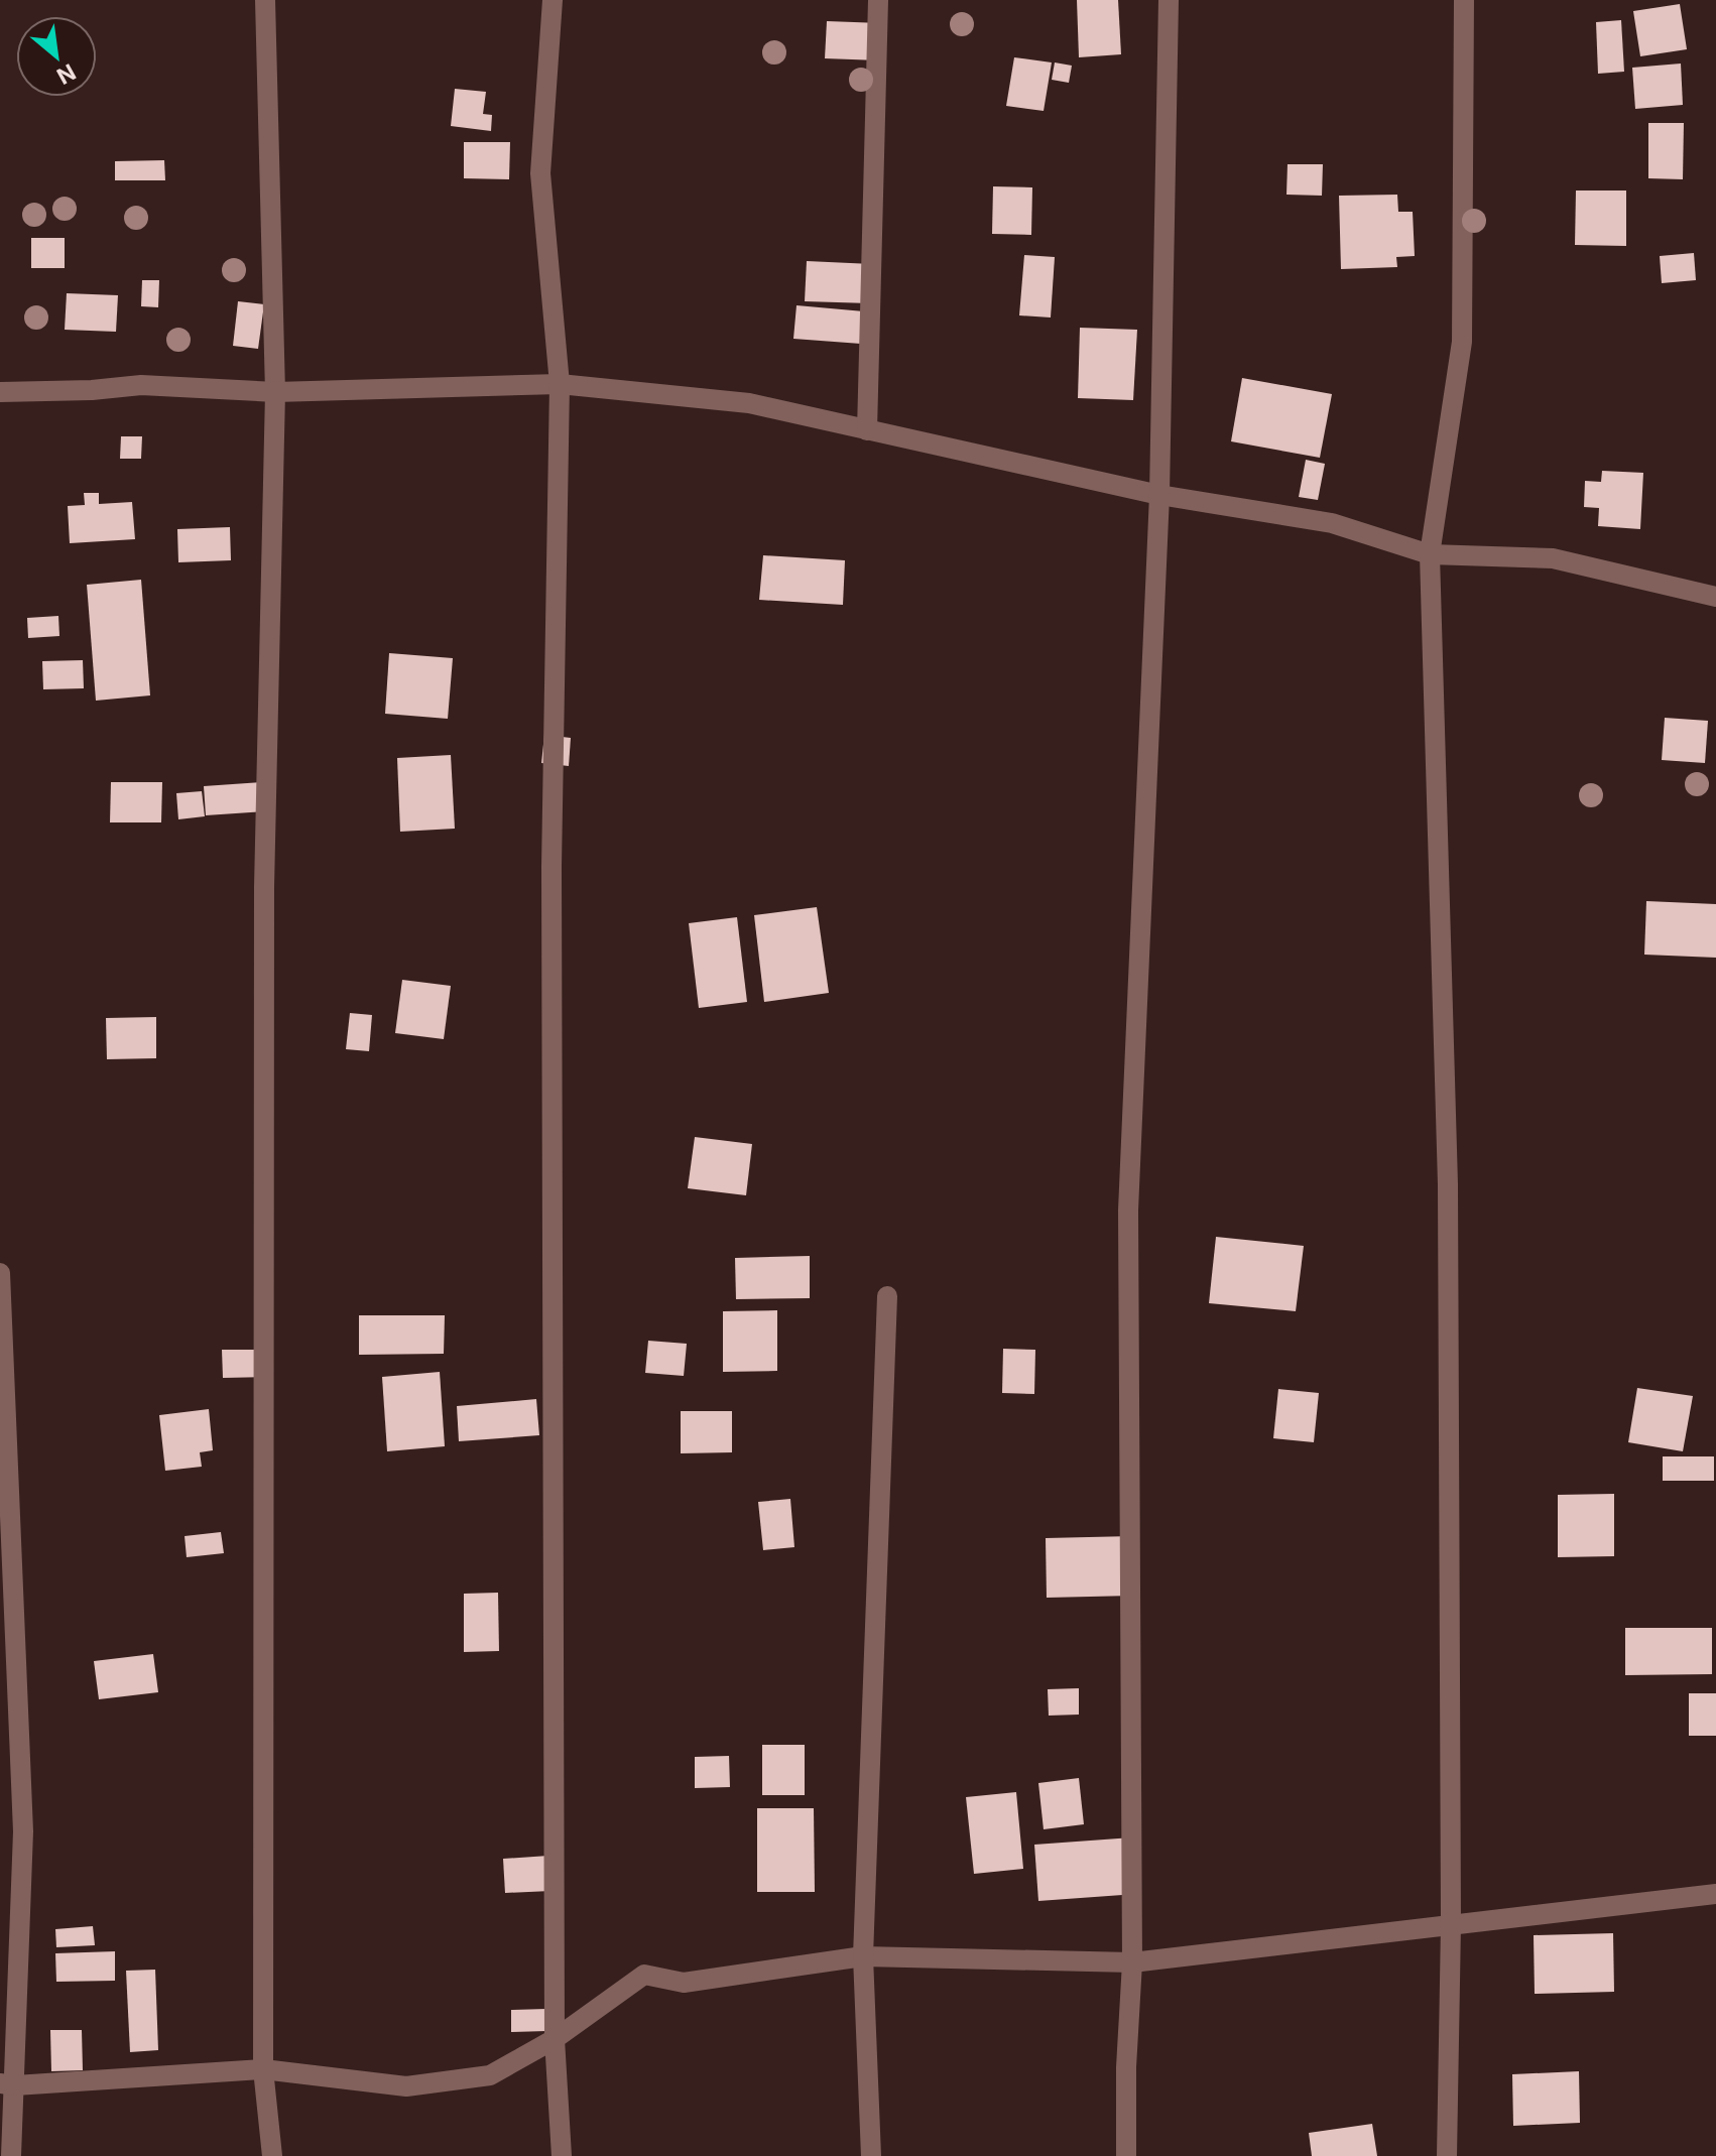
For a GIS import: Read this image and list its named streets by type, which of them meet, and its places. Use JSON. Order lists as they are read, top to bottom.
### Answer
{
  "north": "bottom right"
}
